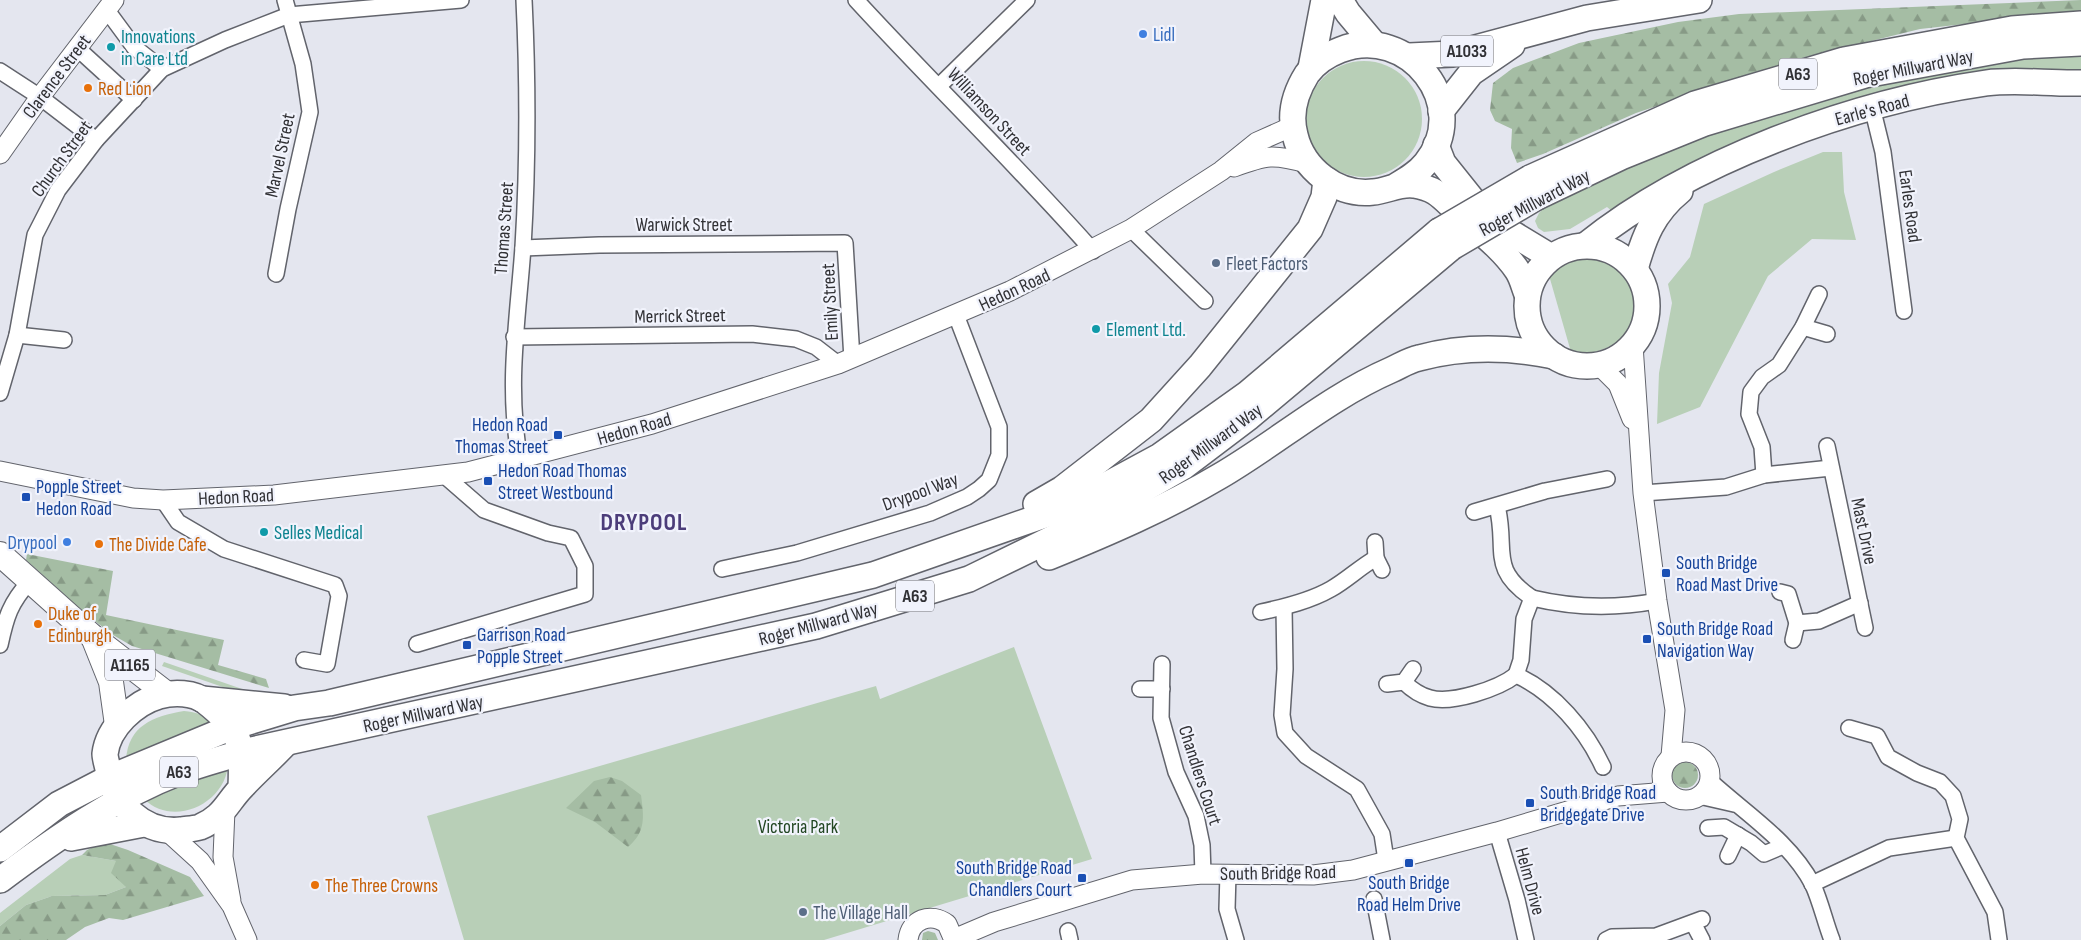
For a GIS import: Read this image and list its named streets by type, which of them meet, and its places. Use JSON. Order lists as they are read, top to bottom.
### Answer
{
  "streets": {
    "highway": [
      "A1033",
      "Roger Millward Way",
      "A63",
      "Earle's Road"
    ],
    "main road": ["A1165"],
    "street": [
      "Clarence Street",
      "Williamson Street",
      "Marvel Street",
      "Church Street",
      "Earles Road",
      "Warwick Street",
      "Thomas Street",
      "Hedon Road",
      "Emily Street",
      "Merrick Street",
      "Drypool Way",
      "Mast Drive",
      "Chandlers Court",
      "South Bridge Road",
      "Helm Drive"
    ]
  },
  "crossings": [
    ["A1033", "A63"],
    ["A1033", "Hedon Road"],
    ["Roger Millward Way", "A63"],
    ["Roger Millward Way", "A1165"],
    ["A63", "Earle's Road"],
    ["A63", "Hedon Road"],
    ["Earle's Road", "Earles Road"],
    ["Williamson Street", "Hedon Road"],
    ["Marvel Street", "Church Street"],
    ["Warwick Street", "Thomas Street"],
    ["Warwick Street", "Emily Street"],
    ["Thomas Street", "Hedon Road"],
    ["Thomas Street", "Merrick Street"],
    ["Hedon Road", "Emily Street"],
    ["Hedon Road", "Merrick Street"],
    ["Hedon Road", "Drypool Way"],
    ["Emily Street", "Merrick Street"],
    ["Chandlers Court", "South Bridge Road"],
    ["South Bridge Road", "Helm Drive"]
  ],
  "districts": ["DRYPOOL"],
  "parks": ["Victoria Park"],
  "places": {
    "other": [
      "Lidl",
      "Innovations in Care Ltd",
      "Red Lion",
      "Fleet Factors",
      "Element Ltd.",
      "Selles Medical",
      "Drypool",
      "The Divide Cafe",
      "Duke of Edinburgh",
      "The Three Crowns",
      "The Village Hall"
    ],
    "transit": [
      "Hedon Road Thomas Street",
      "Hedon Road Thomas Street Westbound",
      "Popple Street Hedon Road",
      "South Bridge Road Mast Drive",
      "South Bridge Road Navigation Way",
      "Garrison Road Popple Street",
      "South Bridge Road Bridgegate Drive",
      "South Bridge Road Helm Drive",
      "South Bridge Road Chandlers Court"
    ]
  }
}
